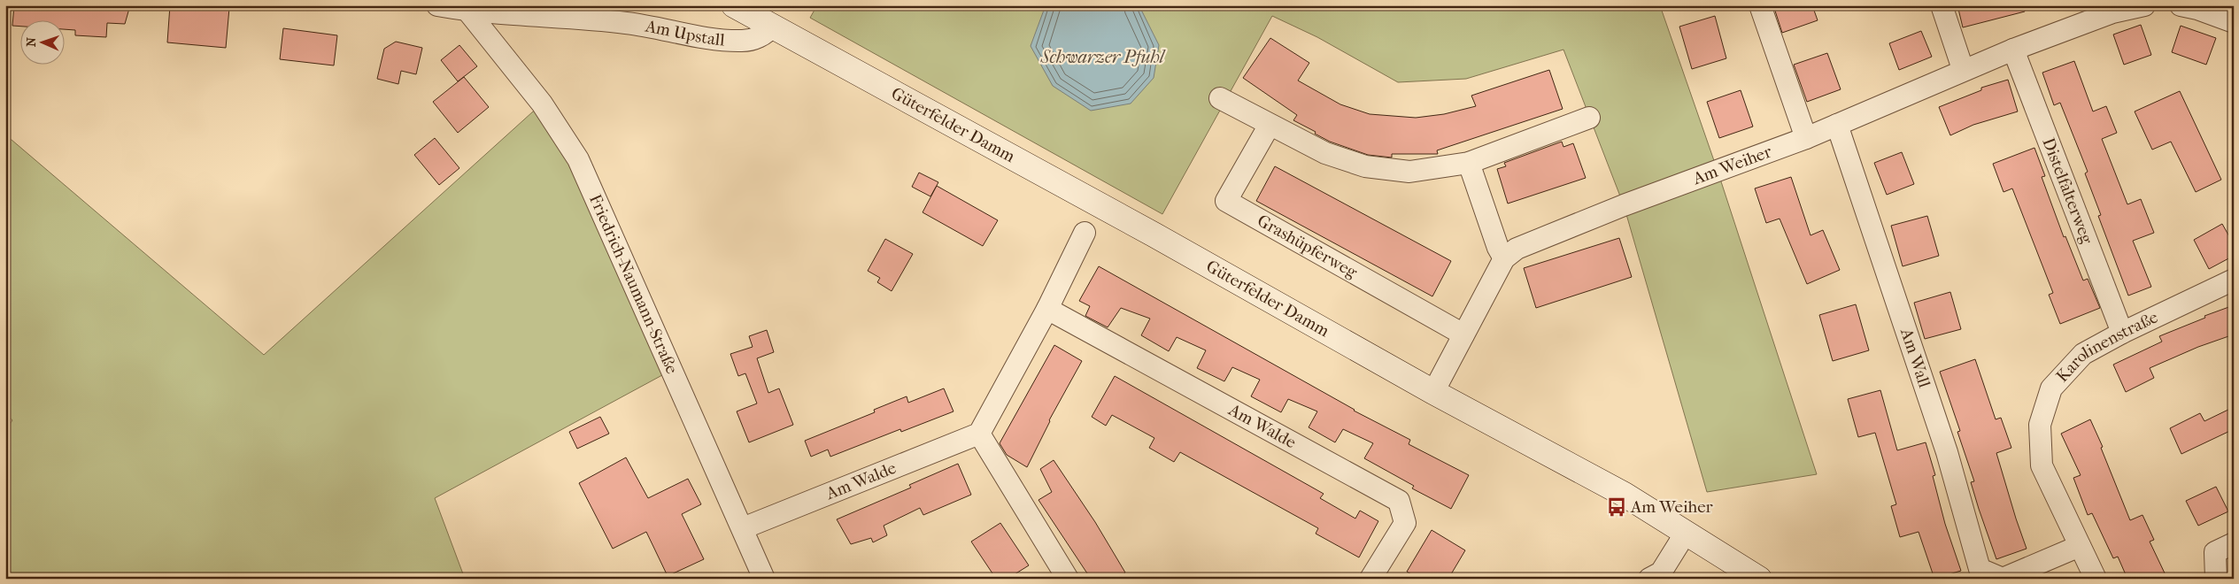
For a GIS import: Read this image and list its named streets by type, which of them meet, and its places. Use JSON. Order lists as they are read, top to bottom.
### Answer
{
  "streets": {
    "street": [
      "Am Upstall",
      "Güterfelder Damm",
      "Am Weiher",
      "Distelfalterweg",
      "Grashüpferweg",
      "Friedrich-Naumann-Straße",
      "Karolinenstraße",
      "Am Wall",
      "Am Walde"
    ]
  },
  "crossings": [
    ["Am Upstall", "Güterfelder Damm"],
    ["Am Upstall", "Friedrich-Naumann-Straße"],
    ["Güterfelder Damm", "Am Weiher"],
    ["Am Weiher", "Distelfalterweg"],
    ["Am Weiher", "Grashüpferweg"],
    ["Am Weiher", "Am Wall"],
    ["Distelfalterweg", "Karolinenstraße"],
    ["Friedrich-Naumann-Straße", "Am Walde"],
    ["Karolinenstraße", "Am Wall"]
  ],
  "water": ["Schwarzer Pfuhl"],
  "places": {
    "bus stop": ["Am Weiher"]
  },
  "north": "left"
}
